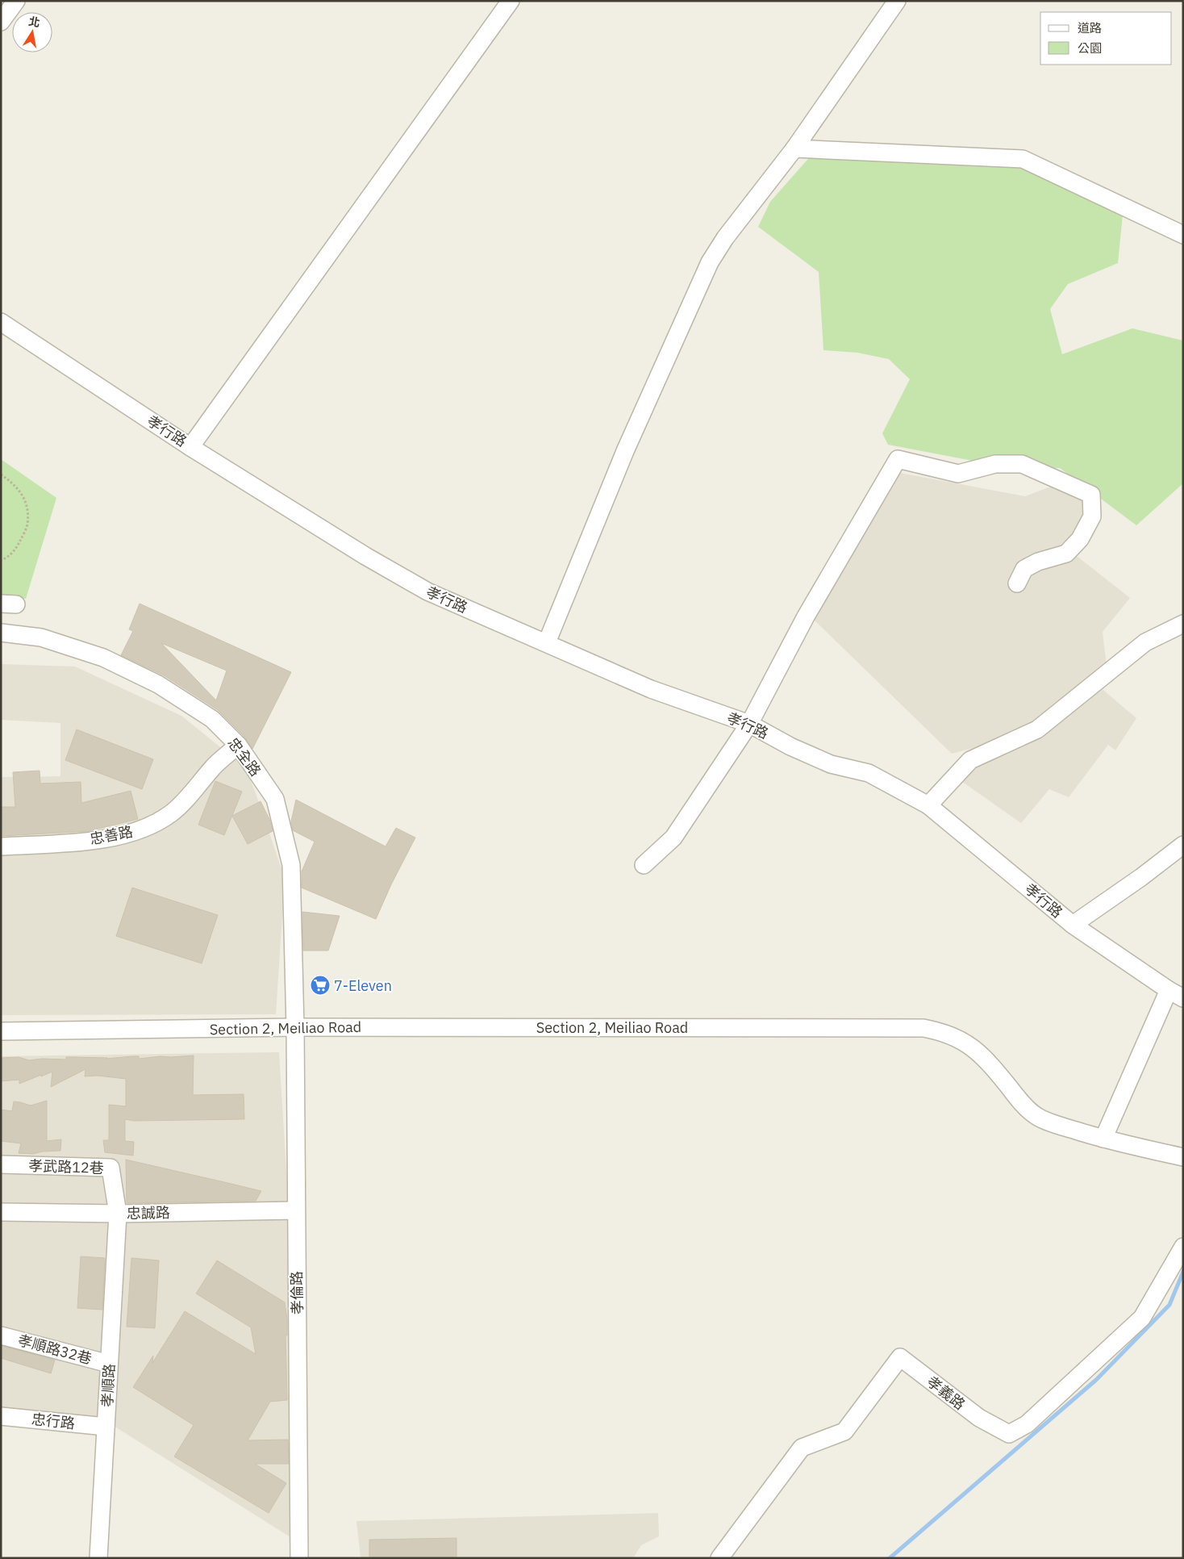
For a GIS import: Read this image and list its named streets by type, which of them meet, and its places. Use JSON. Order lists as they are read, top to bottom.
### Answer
{
  "streets": {
    "street": [
      "孝行路",
      "忠全路",
      "忠善路",
      "Section 2, Meiliao Road",
      "孝武路12巷",
      "忠誠路",
      "孝倫路",
      "孝順路32巷",
      "孝順路",
      "孝義路",
      "忠行路"
    ]
  },
  "crossings": [
    ["忠全路", "忠善路"],
    ["忠全路", "Section 2, Meiliao Road"],
    ["忠全路", "孝倫路"],
    ["Section 2, Meiliao Road", "孝倫路"],
    ["孝武路12巷", "忠誠路"],
    ["孝武路12巷", "孝順路"],
    ["忠誠路", "孝倫路"],
    ["忠誠路", "孝順路"],
    ["孝順路32巷", "孝順路"],
    ["孝順路", "忠行路"]
  ],
  "places": {
    "supermarket": ["7-Eleven"]
  },
  "legend": ["道路", "公園"],
  "north": "top"
}
